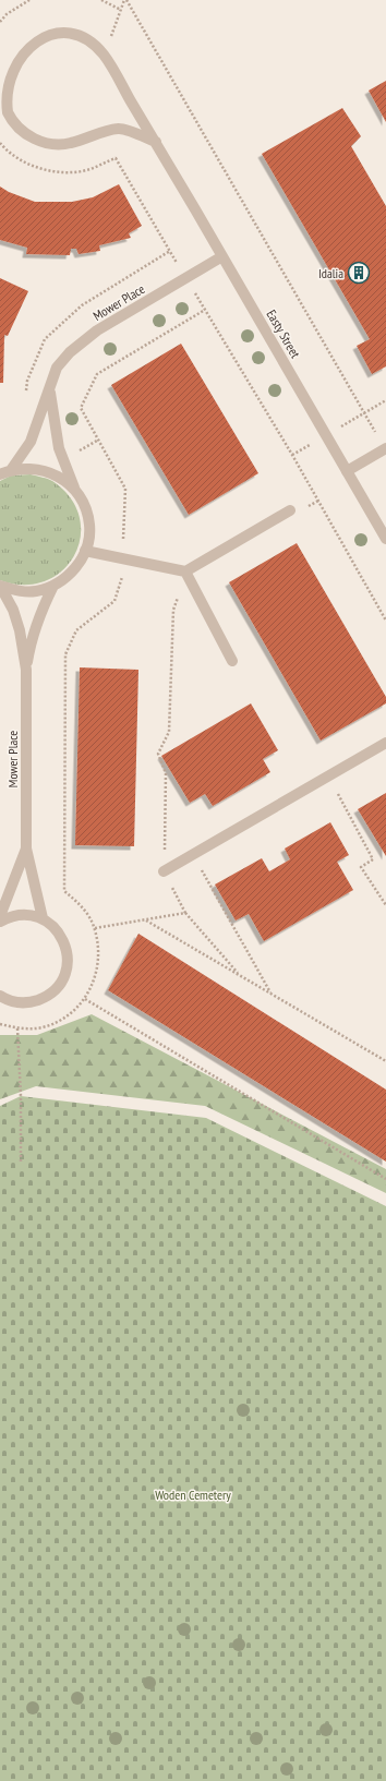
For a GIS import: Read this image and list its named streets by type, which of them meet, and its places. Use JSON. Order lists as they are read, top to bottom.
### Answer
{
  "streets": {
    "street": ["Mower Place", "Easty Street"]
  },
  "crossings": [
    ["Mower Place", "Easty Street"]
  ],
  "parks": ["Woden Cemetery"],
  "places": {
    "building": ["Idalia"]
  }
}
